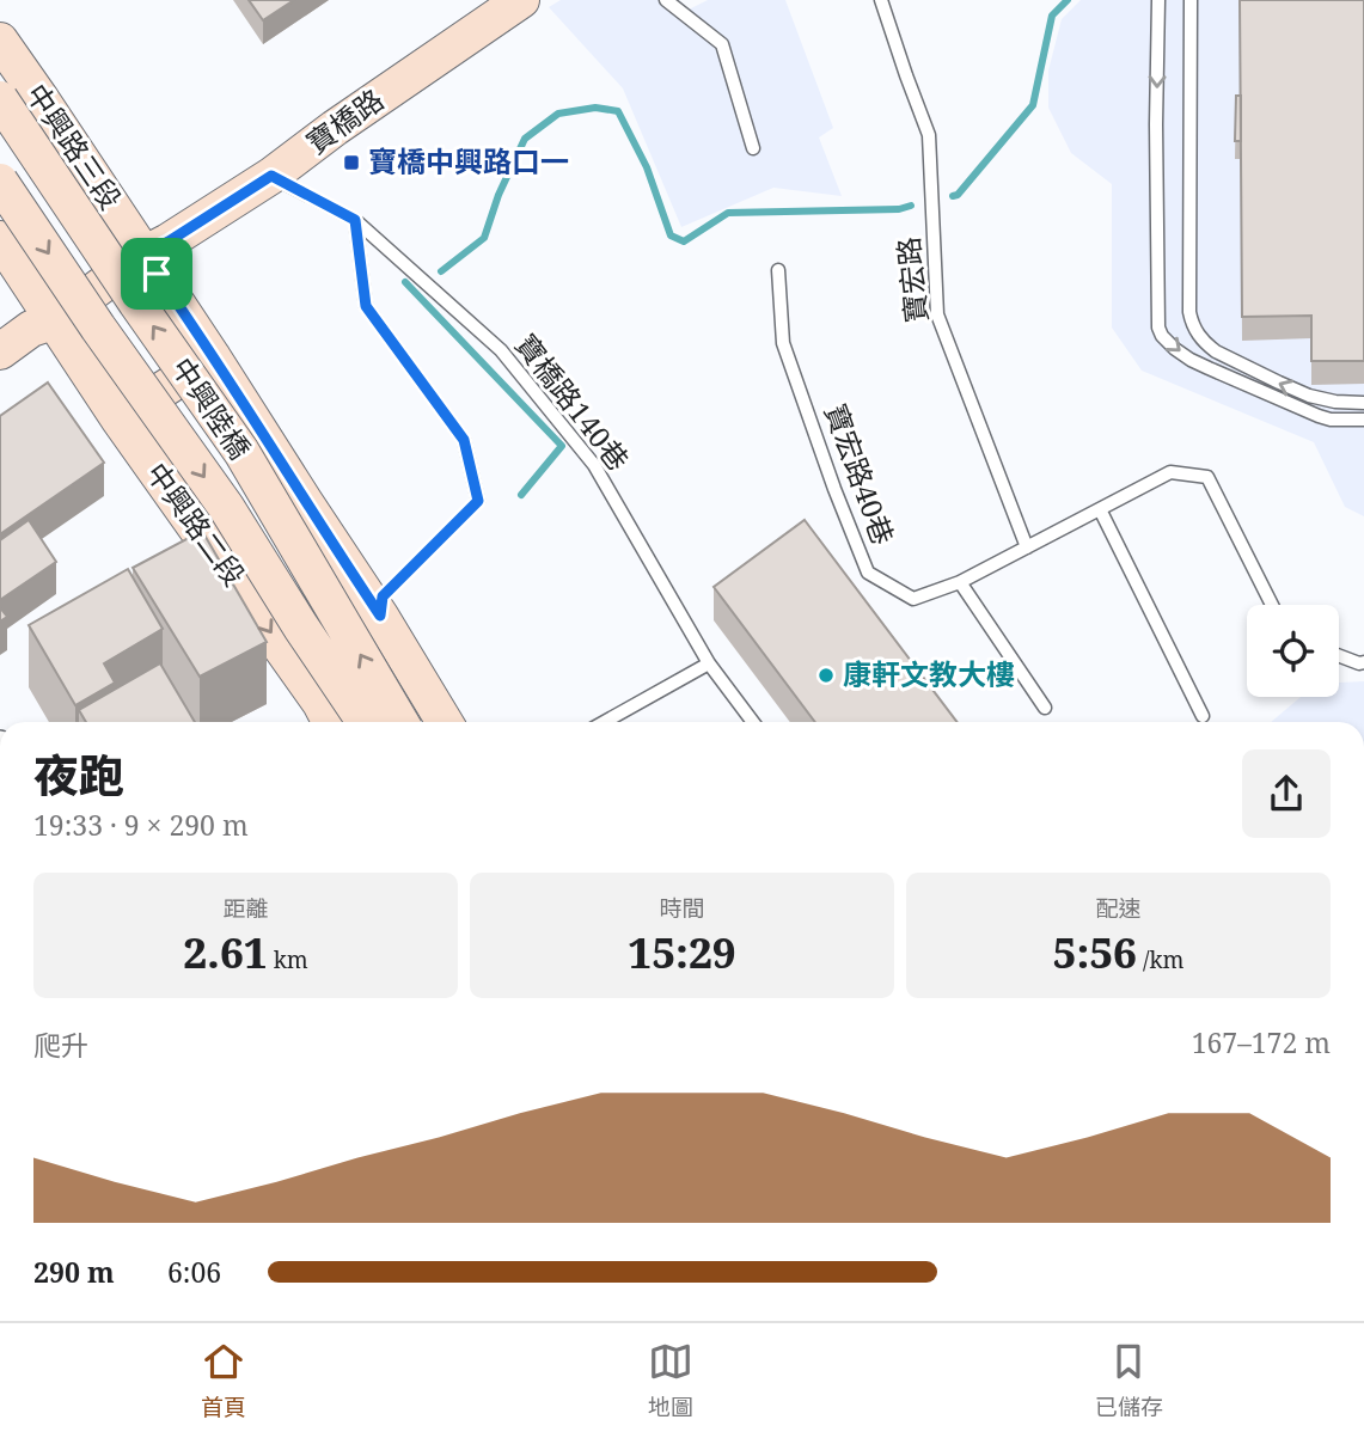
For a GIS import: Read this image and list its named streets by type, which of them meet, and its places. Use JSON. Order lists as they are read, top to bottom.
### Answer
{
  "streets": {
    "street": [
      "寶橋路",
      "中興路三段",
      "中興陸橋",
      "中興路二段"
    ],
    "lane": ["寶宏路", "寶橋路140巷", "寶宏路40巷"]
  },
  "crossings": [
    ["寶橋路", "中興路三段"],
    ["寶橋路", "寶橋路140巷"],
    ["寶橋路", "中興路二段"],
    ["寶宏路", "寶宏路40巷"]
  ],
  "places": {
    "transit": ["寶橋中興路口一"],
    "other": ["康軒文教大樓"]
  },
  "page": {
    "heading": ["夜跑", "19:33 · 9 × 290 m"],
    "stats": [
      ["距離", "2.61 km"],
      ["時間", "15:29"],
      ["配速", "5:56 /km"]
    ],
    "chart": ["爬升", "167–172 m"],
    "list": [
      {
        "name": "290 m",
        "note": "6:06"
      }
    ],
    "tabs": ["首頁", "地圖", "已儲存"]
  }
}
